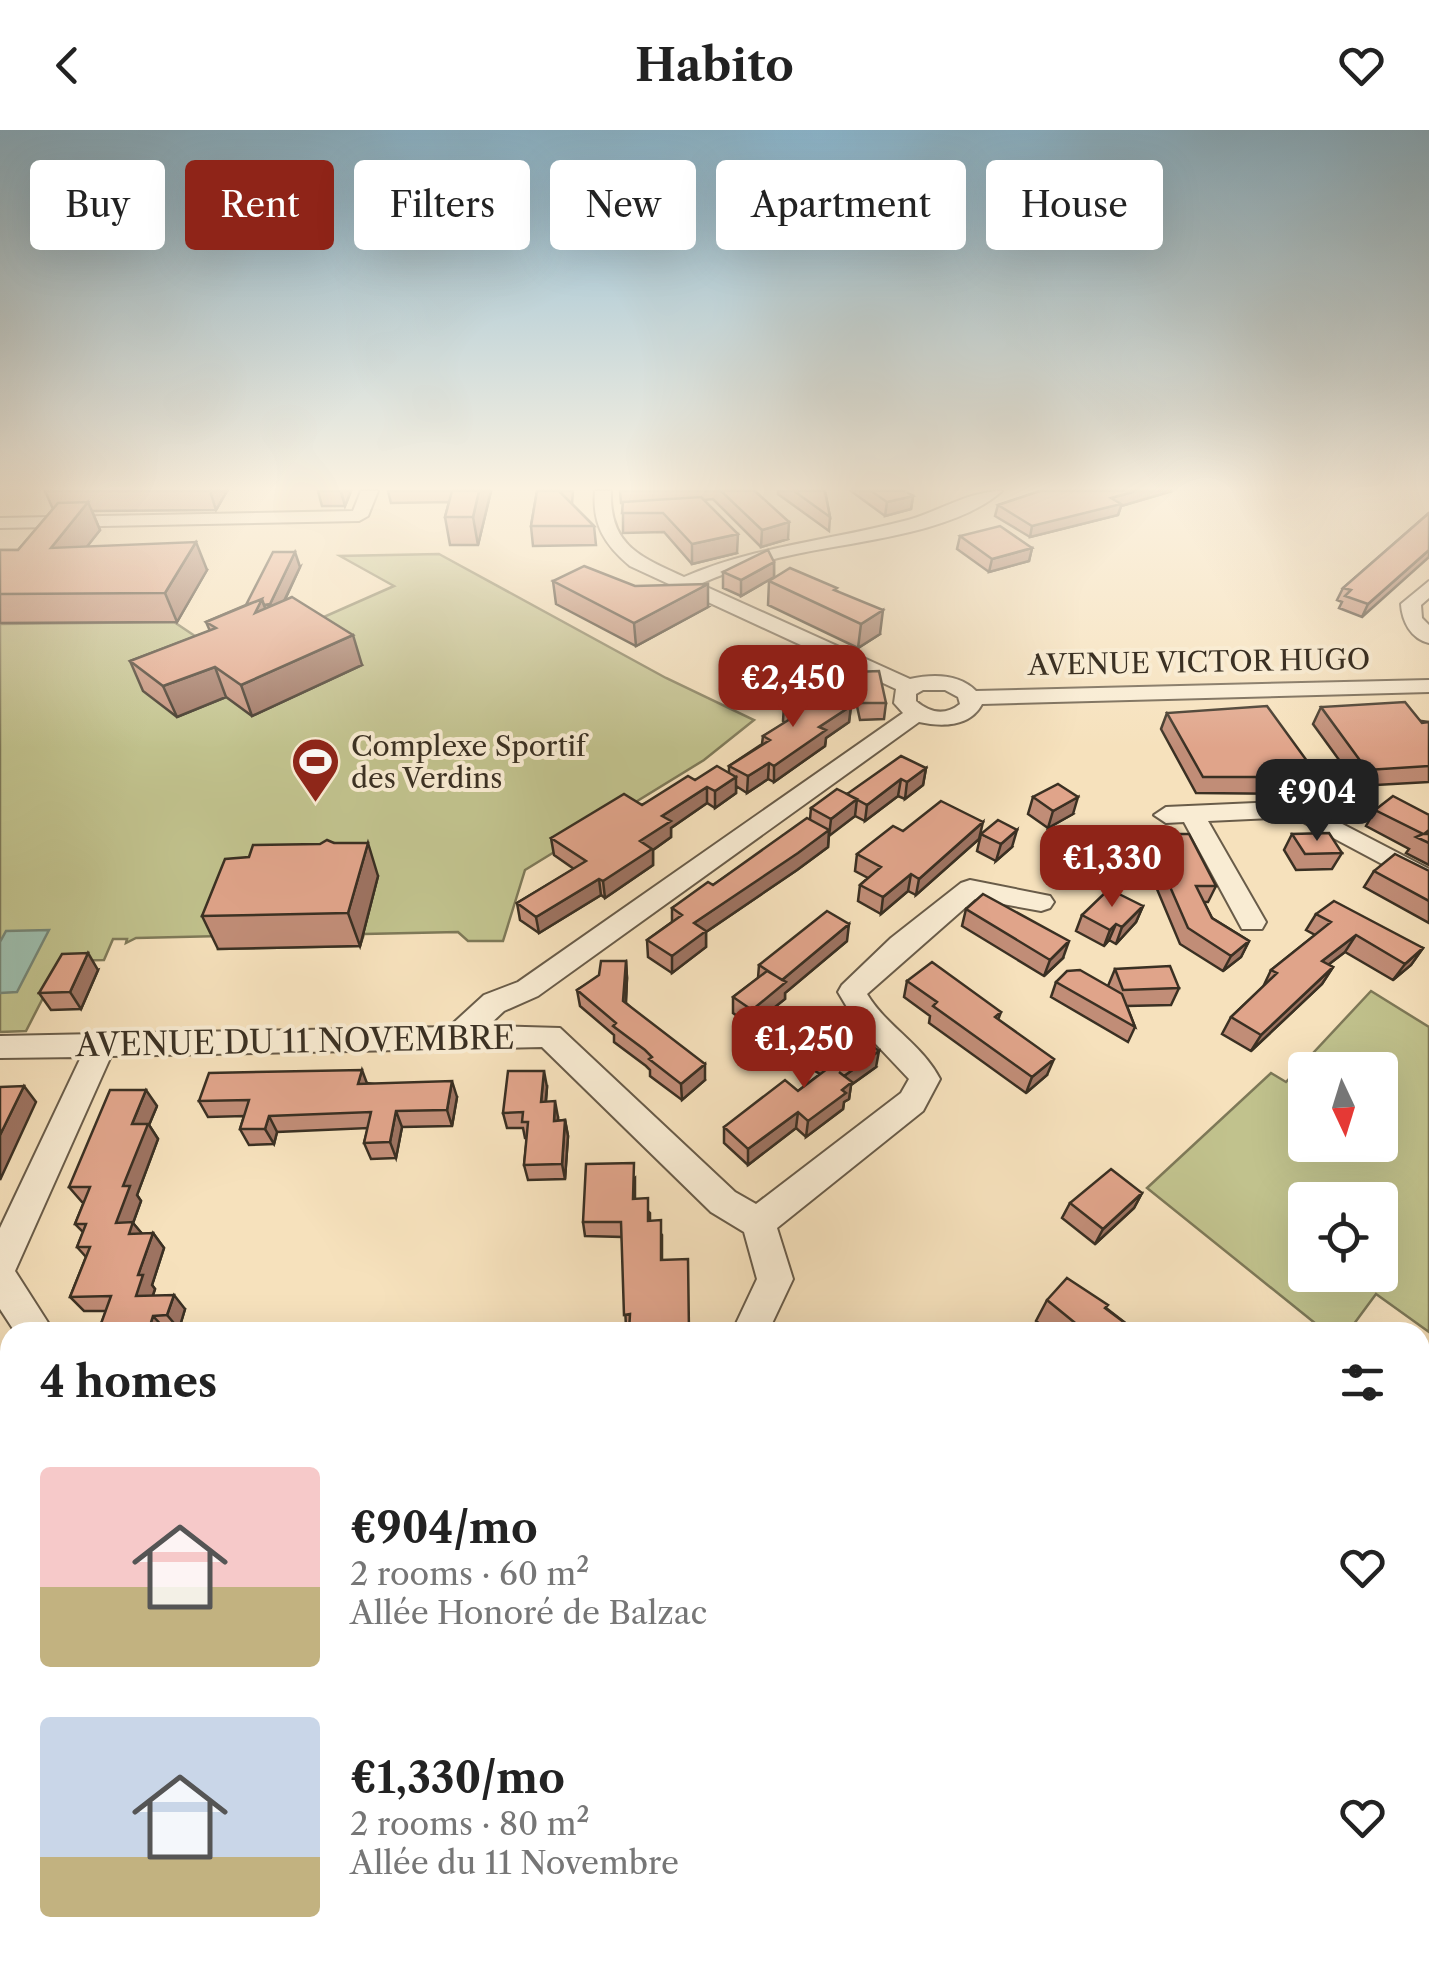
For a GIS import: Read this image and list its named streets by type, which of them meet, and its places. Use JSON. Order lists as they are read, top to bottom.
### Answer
{
  "streets": {
    "street": ["AVENUE VICTOR HUGO", "AVENUE DU 11 NOVEMBRE"]
  },
  "places": {
    "sports": ["Complexe Sportif des Verdins"]
  },
  "north": "bottom",
  "page": {
    "header": "Habito",
    "chip": [
      "Buy",
      "Rent",
      "Filters",
      "New",
      "Apartment",
      "House"
    ],
    "price": [
      "€2,450",
      "€904",
      "€1,330",
      "€1,250"
    ],
    "heading": "4 homes",
    "list": [
      {
        "name": "€904/mo",
        "note": "2 rooms · 60 m² · Allée Honoré de Balzac"
      },
      {
        "name": "€1,330/mo",
        "note": "2 rooms · 80 m² · Allée du 11 Novembre"
      }
    ]
  }
}
